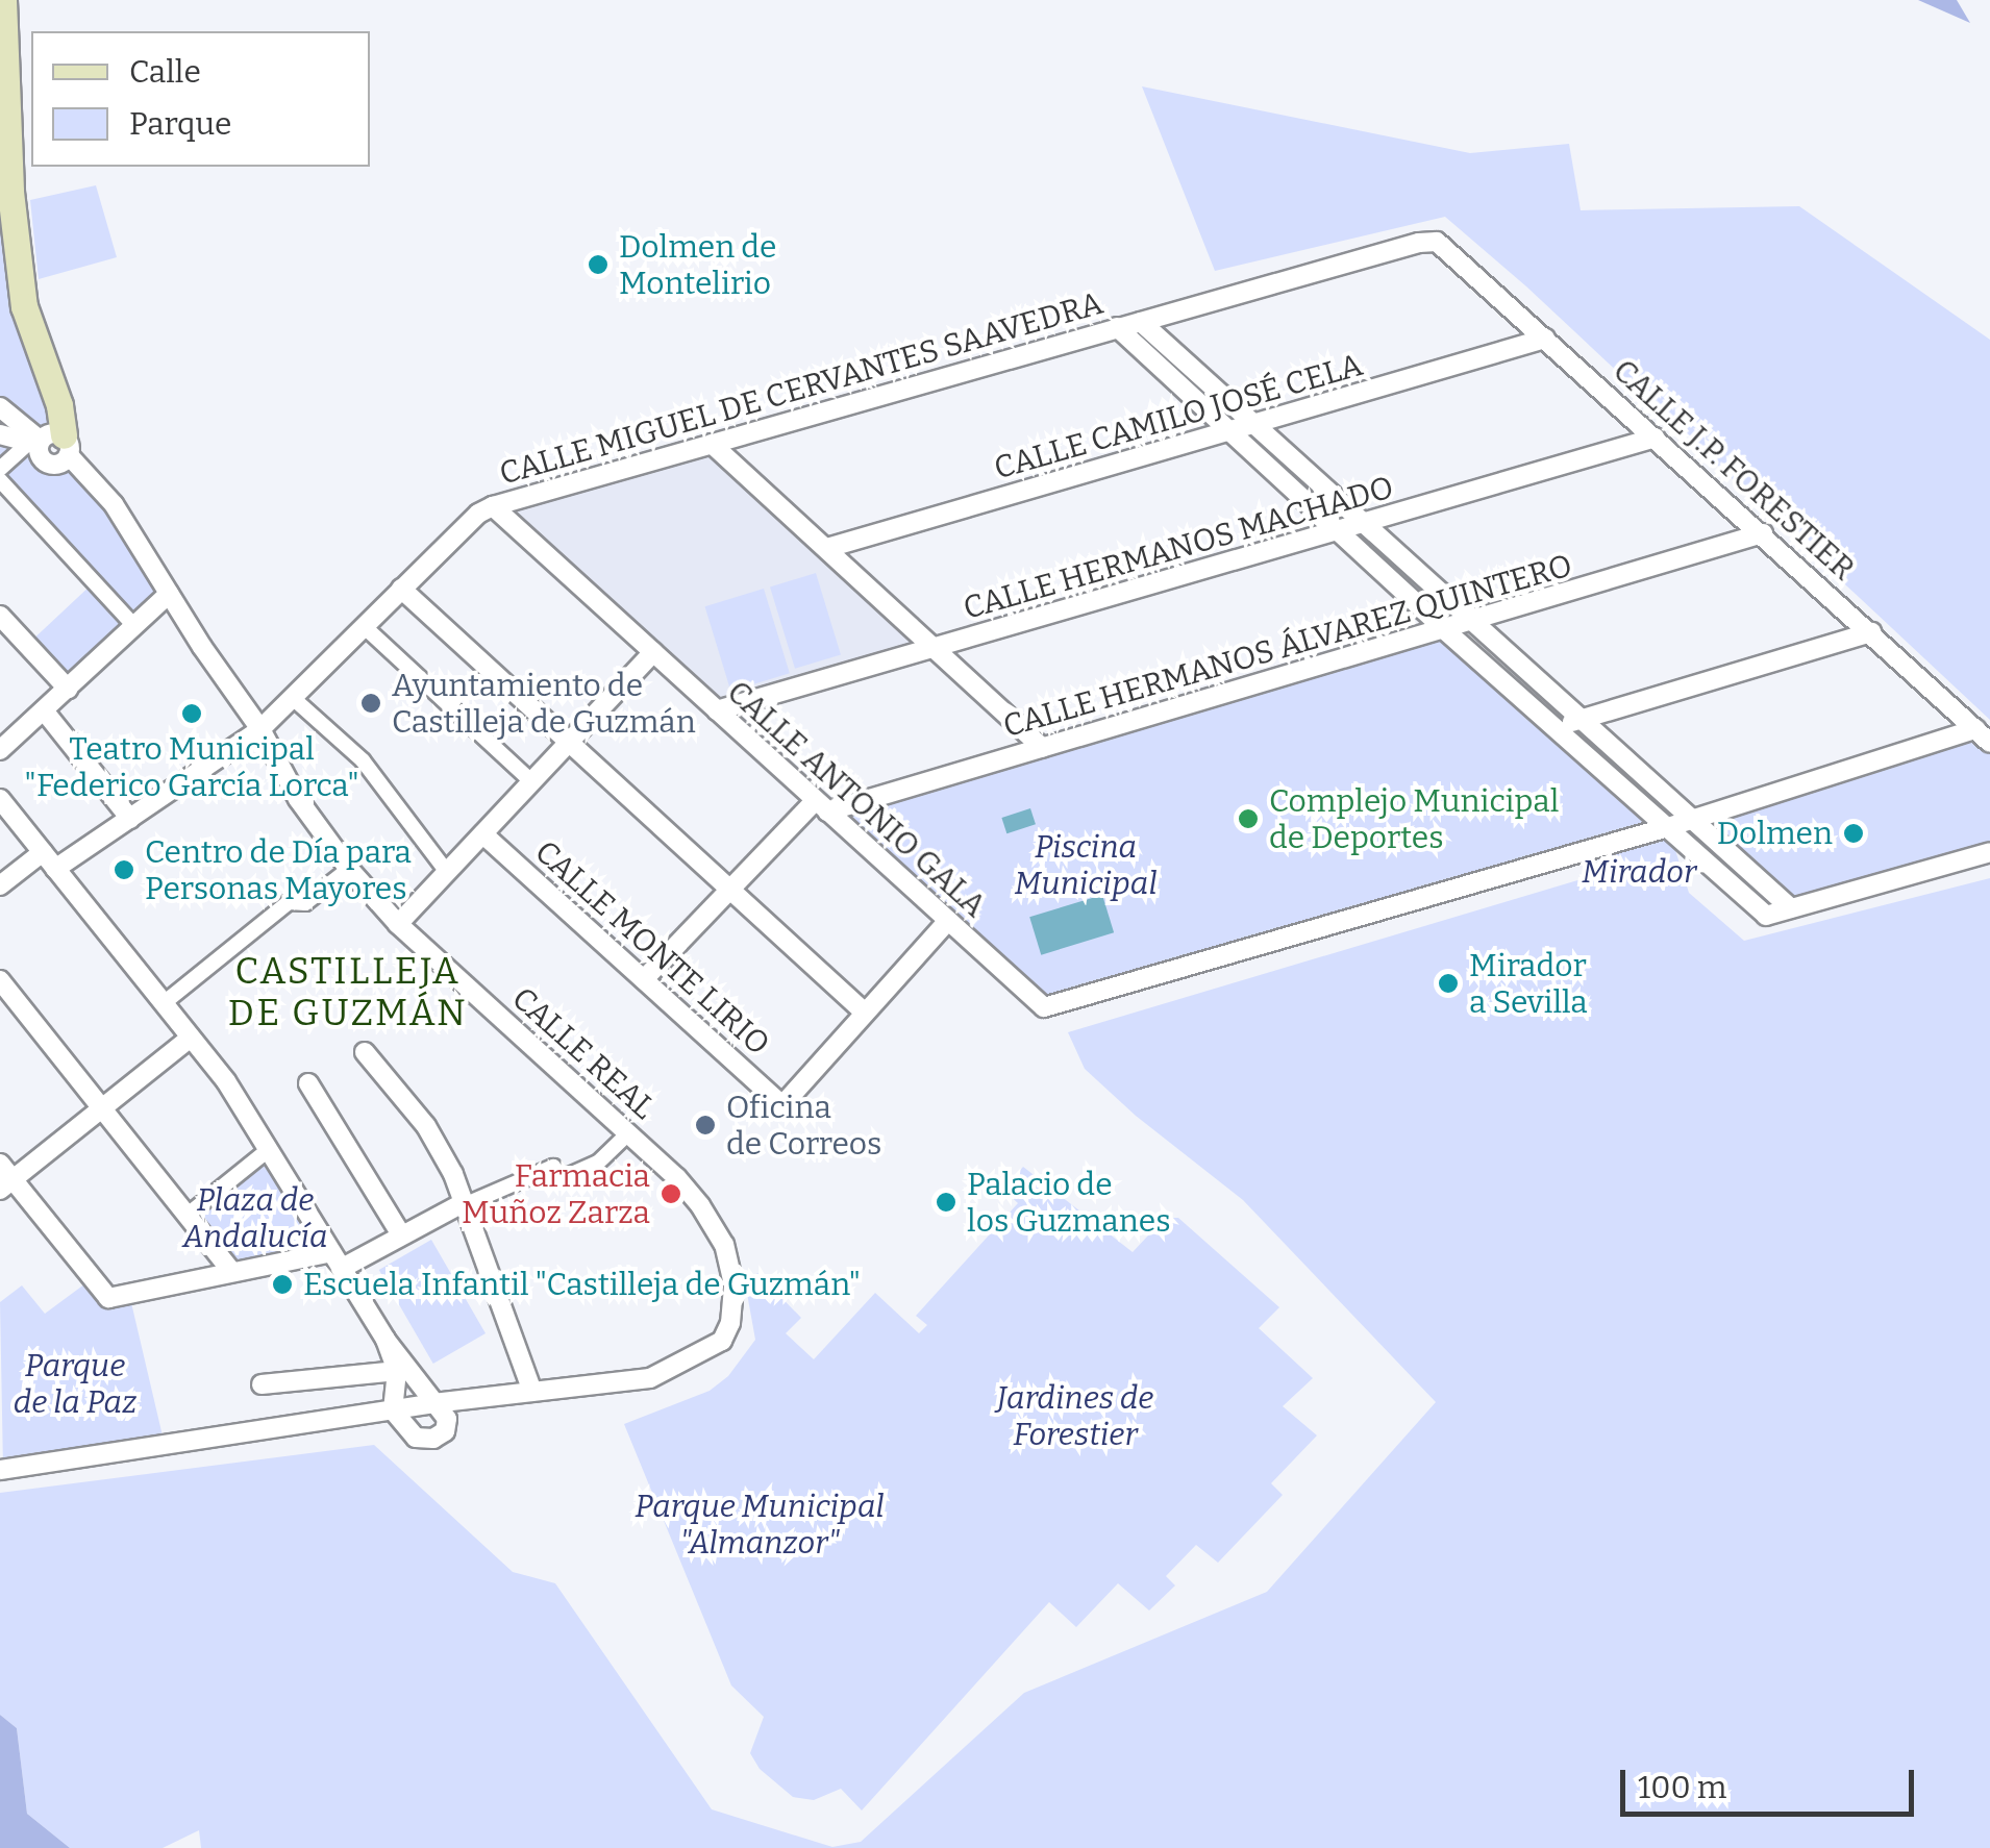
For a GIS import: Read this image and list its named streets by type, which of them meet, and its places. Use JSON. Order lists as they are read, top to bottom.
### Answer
{
  "streets": {
    "street": [
      "CALLE MIGUEL DE CERVANTES SAAVEDRA",
      "CALLE CAMILO JOSÉ CELA",
      "CALLE J.P. FORESTIER",
      "CALLE HERMANOS MACHADO",
      "CALLE HERMANOS ÁLVAREZ QUINTERO",
      "CALLE ANTONIO GALA",
      "CALLE MONTE LIRIO",
      "CALLE REAL"
    ]
  },
  "crossings": [
    ["CALLE MIGUEL DE CERVANTES SAAVEDRA", "CALLE J.P. FORESTIER"],
    ["CALLE MIGUEL DE CERVANTES SAAVEDRA", "CALLE ANTONIO GALA"],
    ["CALLE MIGUEL DE CERVANTES SAAVEDRA", "CALLE REAL"],
    ["CALLE CAMILO JOSÉ CELA", "CALLE J.P. FORESTIER"],
    ["CALLE J.P. FORESTIER", "CALLE HERMANOS MACHADO"],
    ["CALLE J.P. FORESTIER", "CALLE HERMANOS ÁLVAREZ QUINTERO"],
    ["CALLE HERMANOS MACHADO", "CALLE ANTONIO GALA"],
    ["CALLE HERMANOS ÁLVAREZ QUINTERO", "CALLE ANTONIO GALA"]
  ],
  "districts": ["CASTILLEJA DE GUZMÁN"],
  "parks": [
    "Piscina Municipal",
    "Mirador",
    "Plaza de Andalucía",
    "Parque de la Paz",
    "Jardines de Forestier",
    "Parque Municipal \"Almanzor\""
  ],
  "places": [
    "Dolmen de Montelirio",
    "Ayuntamiento de Castilleja de Guzmán",
    "Teatro Municipal \"Federico García Lorca\"",
    "Complejo Municipal de Deportes",
    "Dolmen",
    "Centro de Día para Personas Mayores",
    "Mirador a Sevilla",
    "Oficina de Correos",
    "Farmacia Muñoz Zarza",
    "Palacio de los Guzmanes",
    "Escuela Infantil \"Castilleja de Guzmán\""
  ],
  "legend": ["Calle", "Parque"],
  "scale_bar": "100 m"
}
